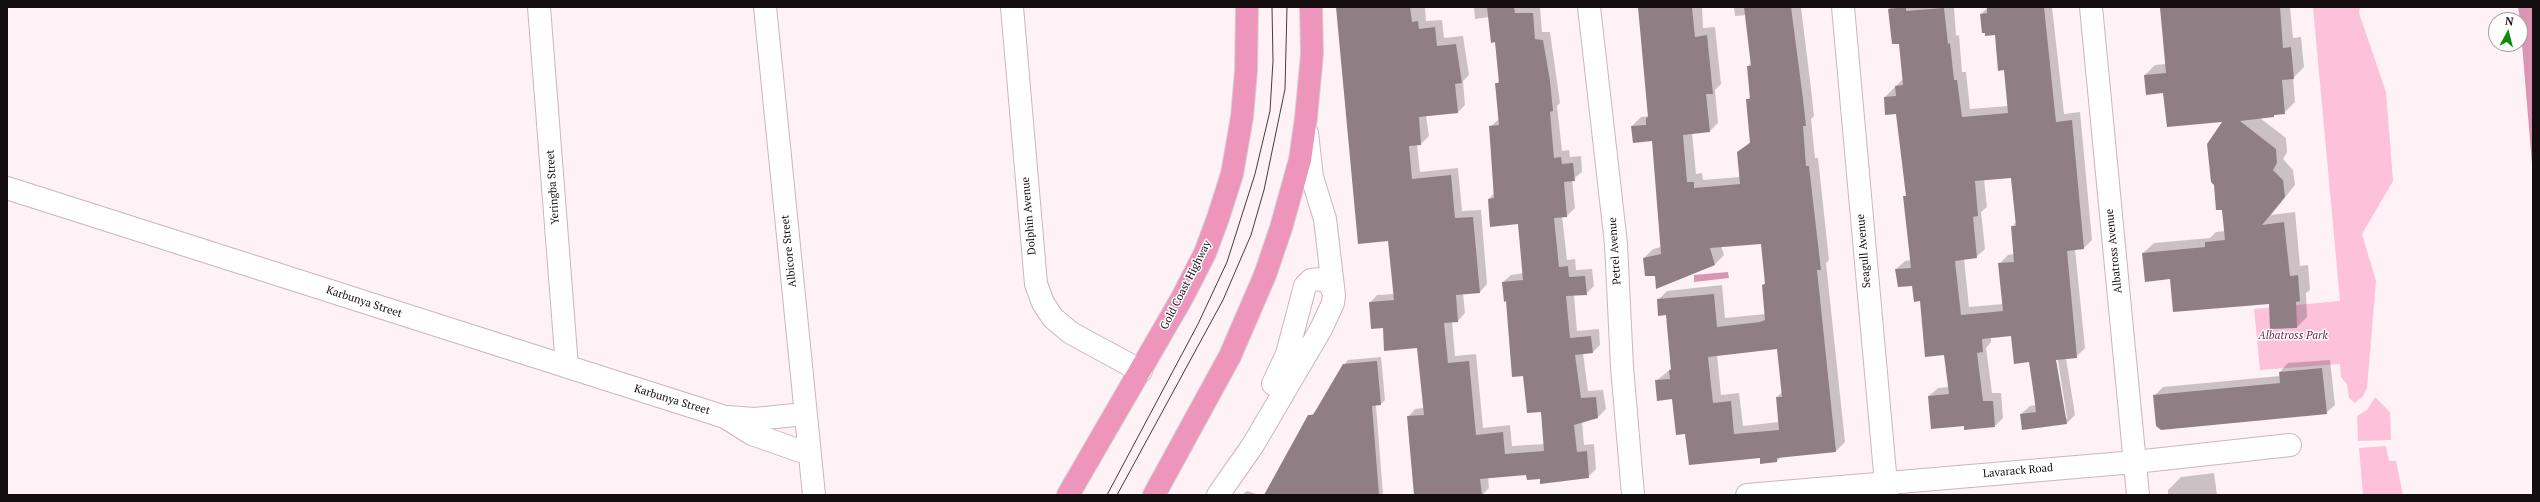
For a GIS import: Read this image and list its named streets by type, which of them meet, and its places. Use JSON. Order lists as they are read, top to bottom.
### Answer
{
  "streets": {
    "highway": ["Gold Coast Highway"],
    "street": [
      "Yeringba Street",
      "Dolphin Avenue",
      "Albicore Street",
      "Petrel Avenue",
      "Seagull Avenue",
      "Albatross Avenue",
      "Karbunya Street",
      "Lavarack Road"
    ]
  },
  "crossings": [
    ["Yeringba Street", "Karbunya Street"],
    ["Dolphin Avenue", "Gold Coast Highway"],
    ["Albicore Street", "Karbunya Street"],
    ["Seagull Avenue", "Lavarack Road"],
    ["Albatross Avenue", "Lavarack Road"]
  ],
  "parks": ["Albatross Park"],
  "north": "top"
}
